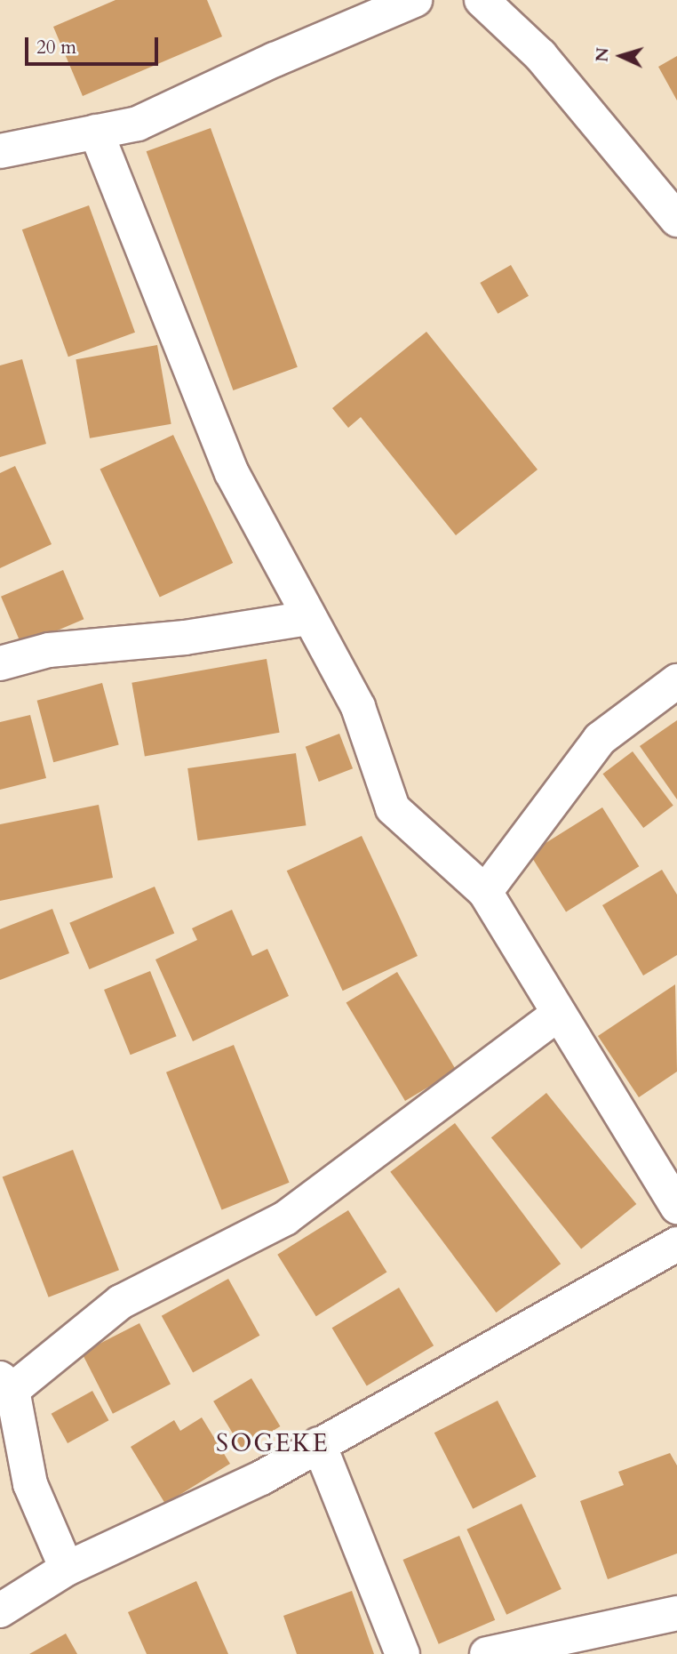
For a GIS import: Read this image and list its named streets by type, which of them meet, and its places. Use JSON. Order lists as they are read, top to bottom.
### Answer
{
  "districts": ["SOGEKE"],
  "scale_bar": "20 m",
  "north": "left"
}
